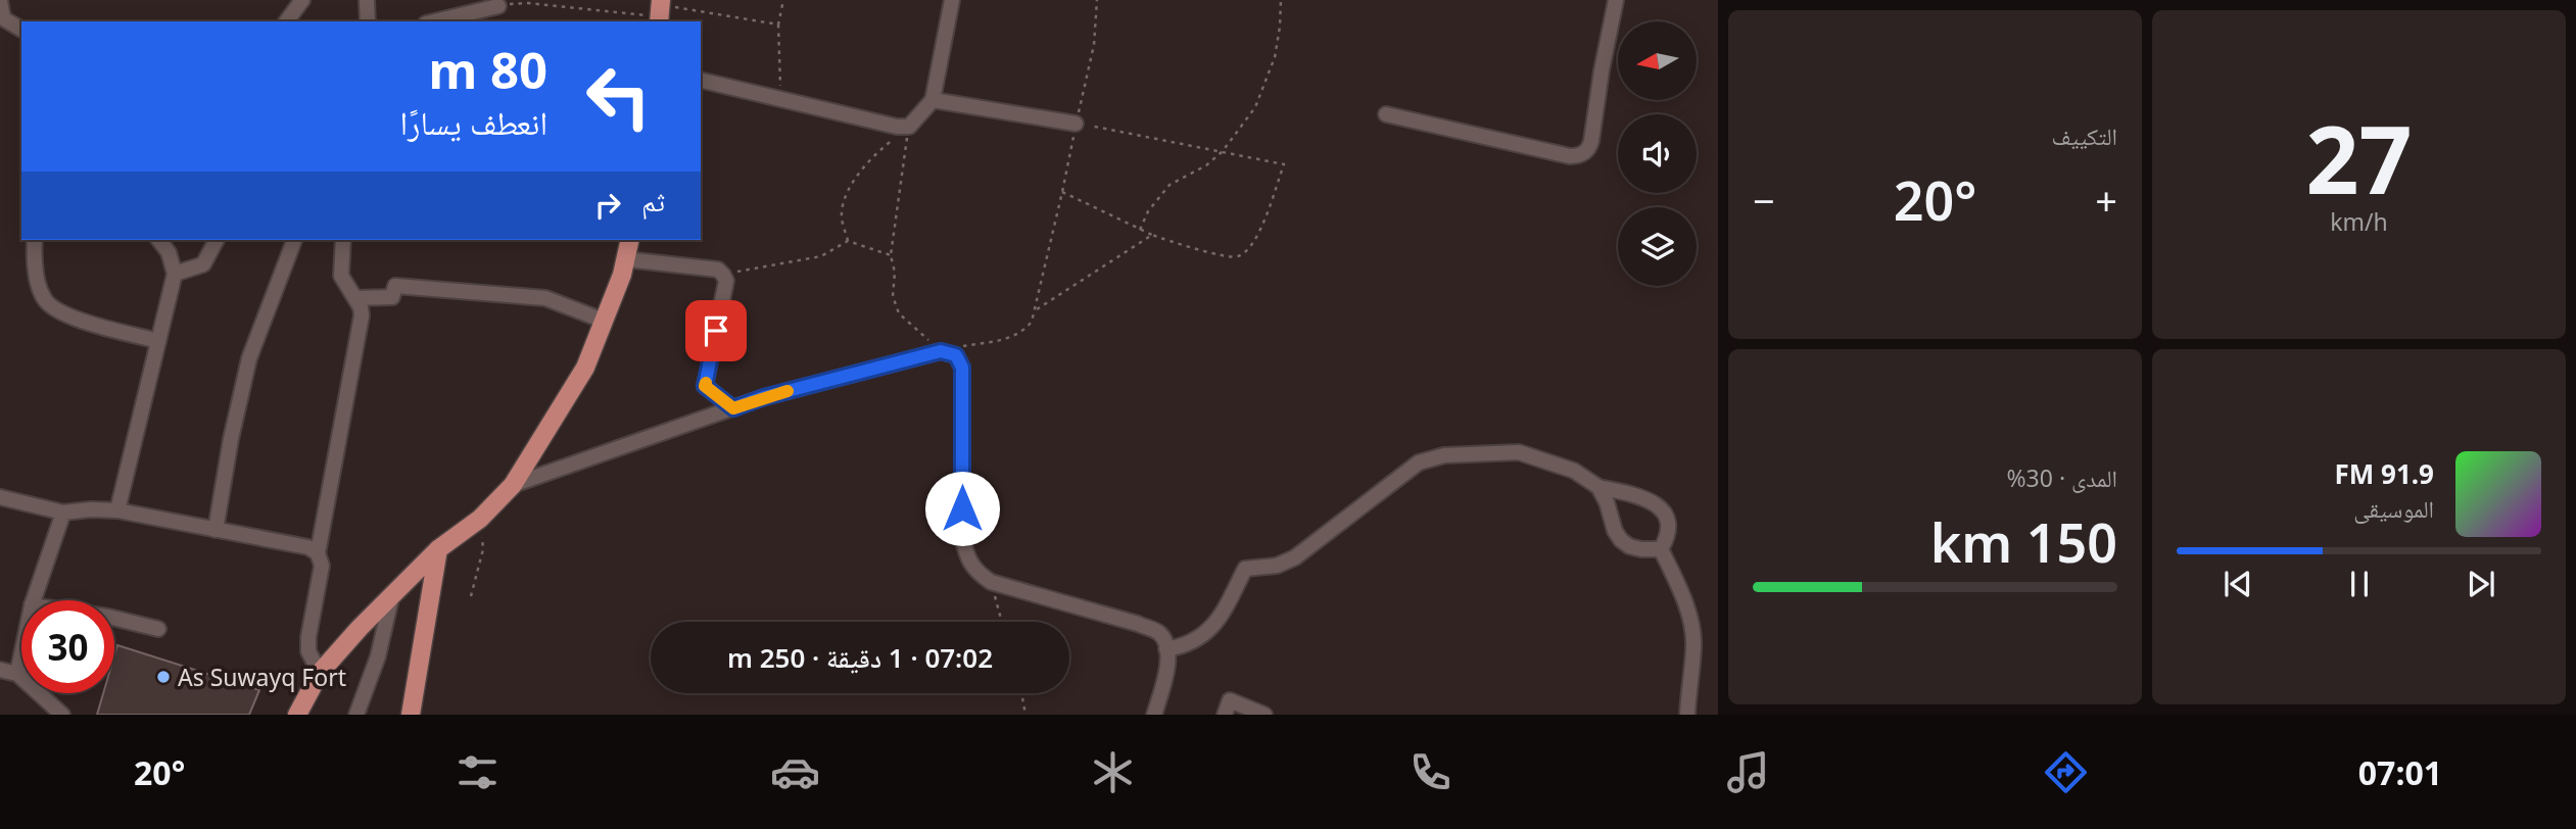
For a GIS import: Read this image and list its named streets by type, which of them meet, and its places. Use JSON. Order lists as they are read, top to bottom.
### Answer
{
  "places": ["As Suwayq Fort"],
  "north": "left",
  "page": {
    "tile": [
      ["27", "km/h"],
      "التكييف",
      ["المدى · 30%", "150 km"]
    ],
    "turn": ["80 m", "انعطف يسارًا"],
    "heat": ["−", "20°", "+"],
    "then": "ثم",
    "song": ["91.9 FM", "الموسيقى"],
    "limit": "30",
    "trip": "07:02 · 1 دقيقة · 250 m",
    "tabs": ["07:01", "20°"]
  }
}
